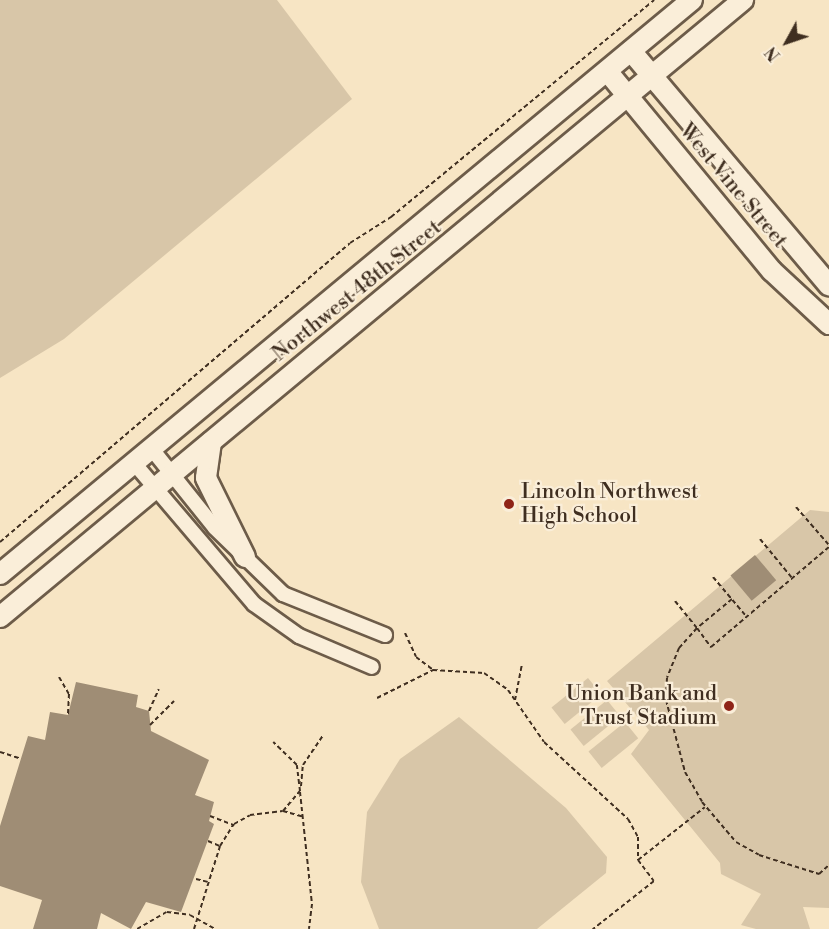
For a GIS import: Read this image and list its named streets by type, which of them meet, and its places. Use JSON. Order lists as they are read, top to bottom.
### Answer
{
  "streets": {
    "main road": ["West Vine Street", "Northwest 48th Street"]
  },
  "crossings": [
    ["West Vine Street", "Northwest 48th Street"]
  ],
  "places": ["Lincoln Northwest High School", "Union Bank and Trust Stadium"],
  "north": "bottom left"
}
